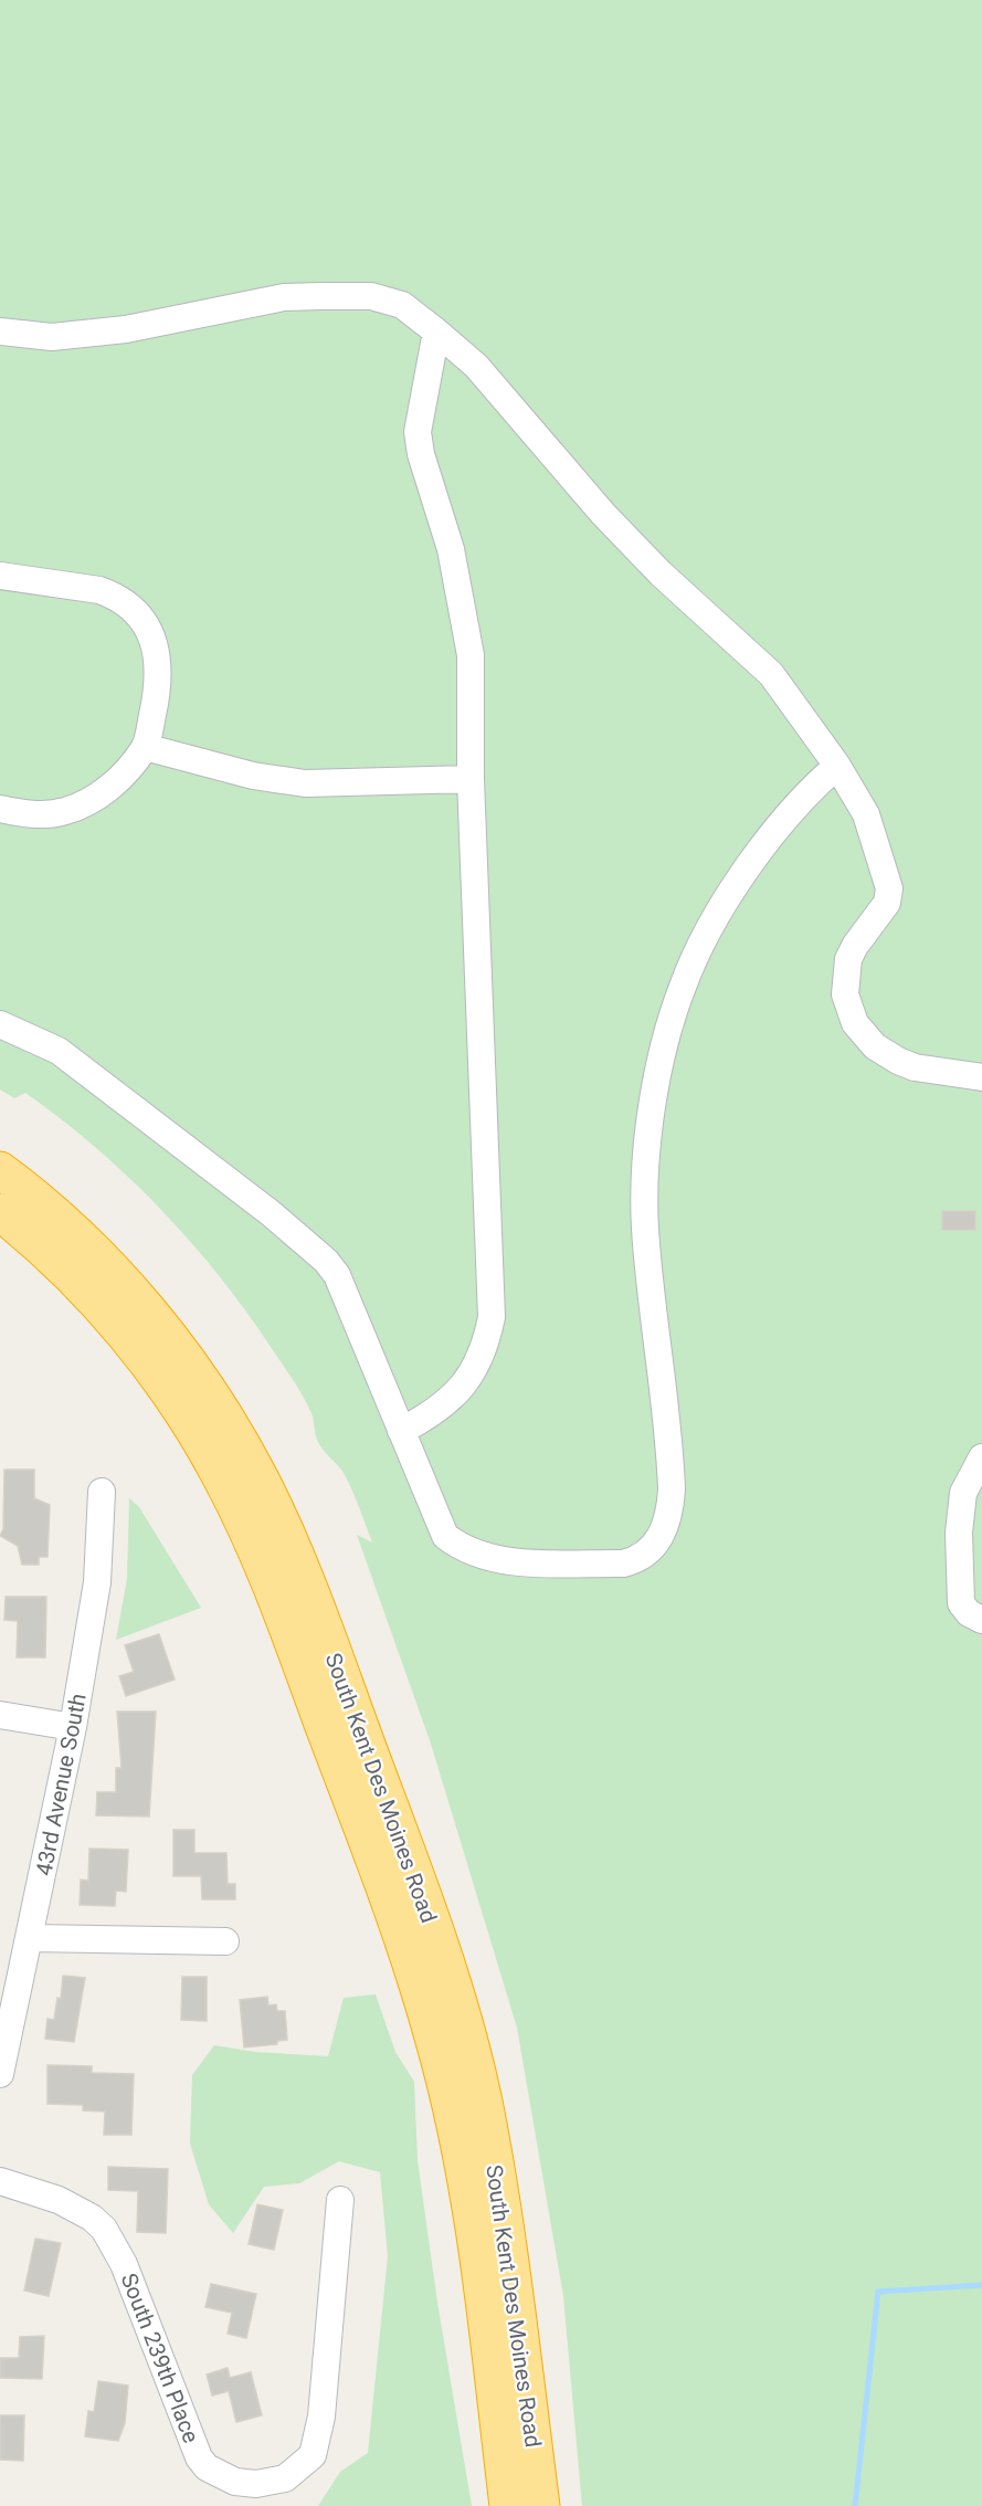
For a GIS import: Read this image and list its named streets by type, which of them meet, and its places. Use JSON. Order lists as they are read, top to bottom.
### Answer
{
  "streets": {
    "highway": ["South Kent Des Moines Road"],
    "street": ["43rd Avenue South", "South 239th Place"]
  }
}
